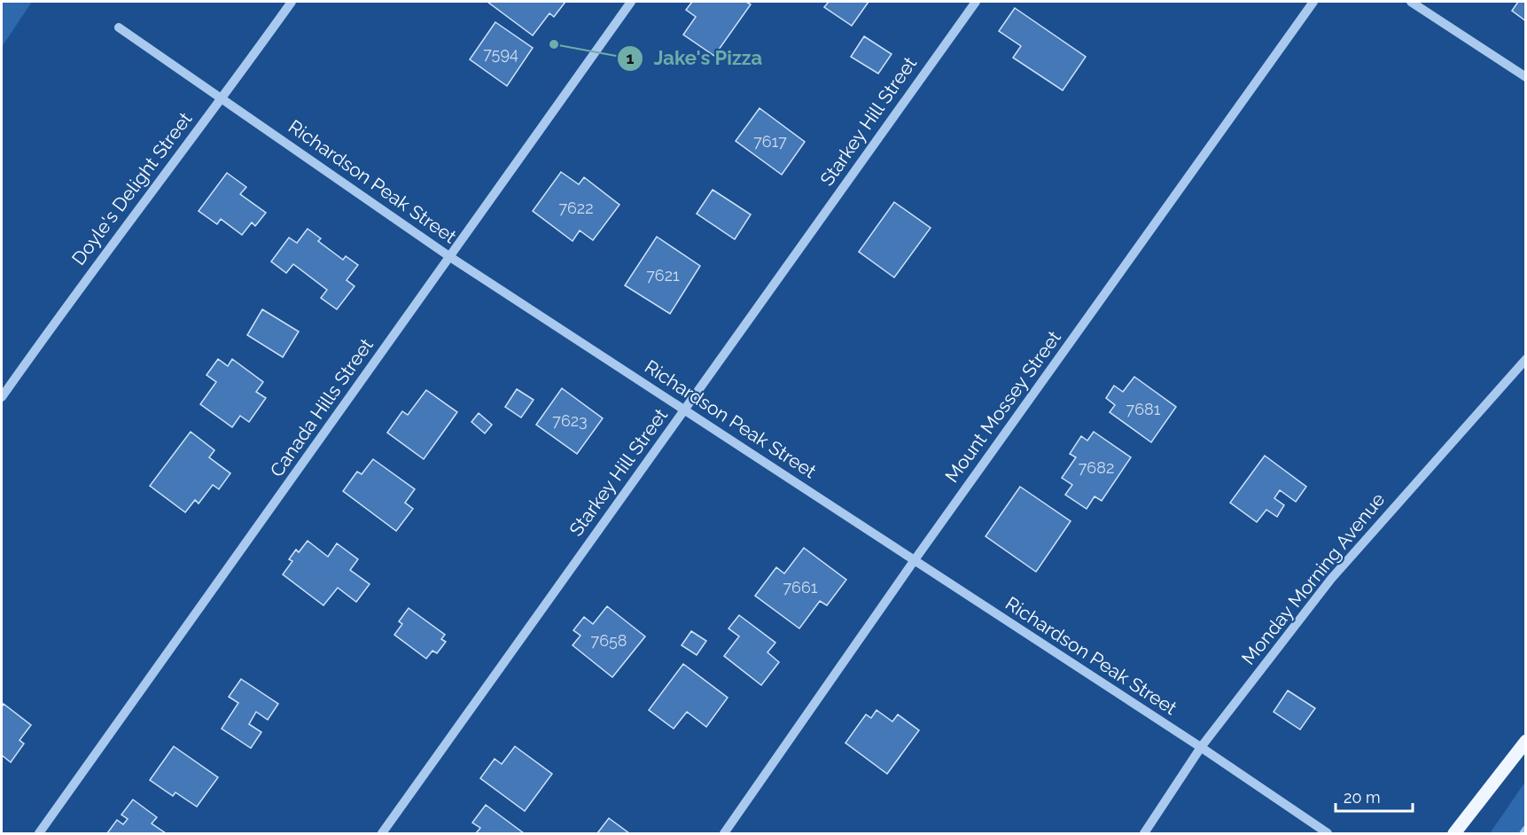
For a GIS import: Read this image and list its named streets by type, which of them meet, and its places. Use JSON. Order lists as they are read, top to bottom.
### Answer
{
  "streets": {
    "street": [
      "Starkey Hill Street",
      "Richardson Peak Street",
      "Doyle's Delight Street",
      "Mount Mossey Street",
      "Canada Hills Street",
      "Monday Morning Avenue"
    ]
  },
  "crossings": [
    ["Starkey Hill Street", "Richardson Peak Street"],
    ["Richardson Peak Street", "Doyle's Delight Street"],
    ["Richardson Peak Street", "Mount Mossey Street"],
    ["Richardson Peak Street", "Canada Hills Street"],
    ["Richardson Peak Street", "Monday Morning Avenue"]
  ],
  "places": ["Jake's Pizza"],
  "house_numbers": [
    "7594",
    "7617",
    "7622",
    "7621",
    "7681",
    "7623",
    "7682",
    "7661",
    "7658"
  ],
  "scale_bar": "20 m"
}
